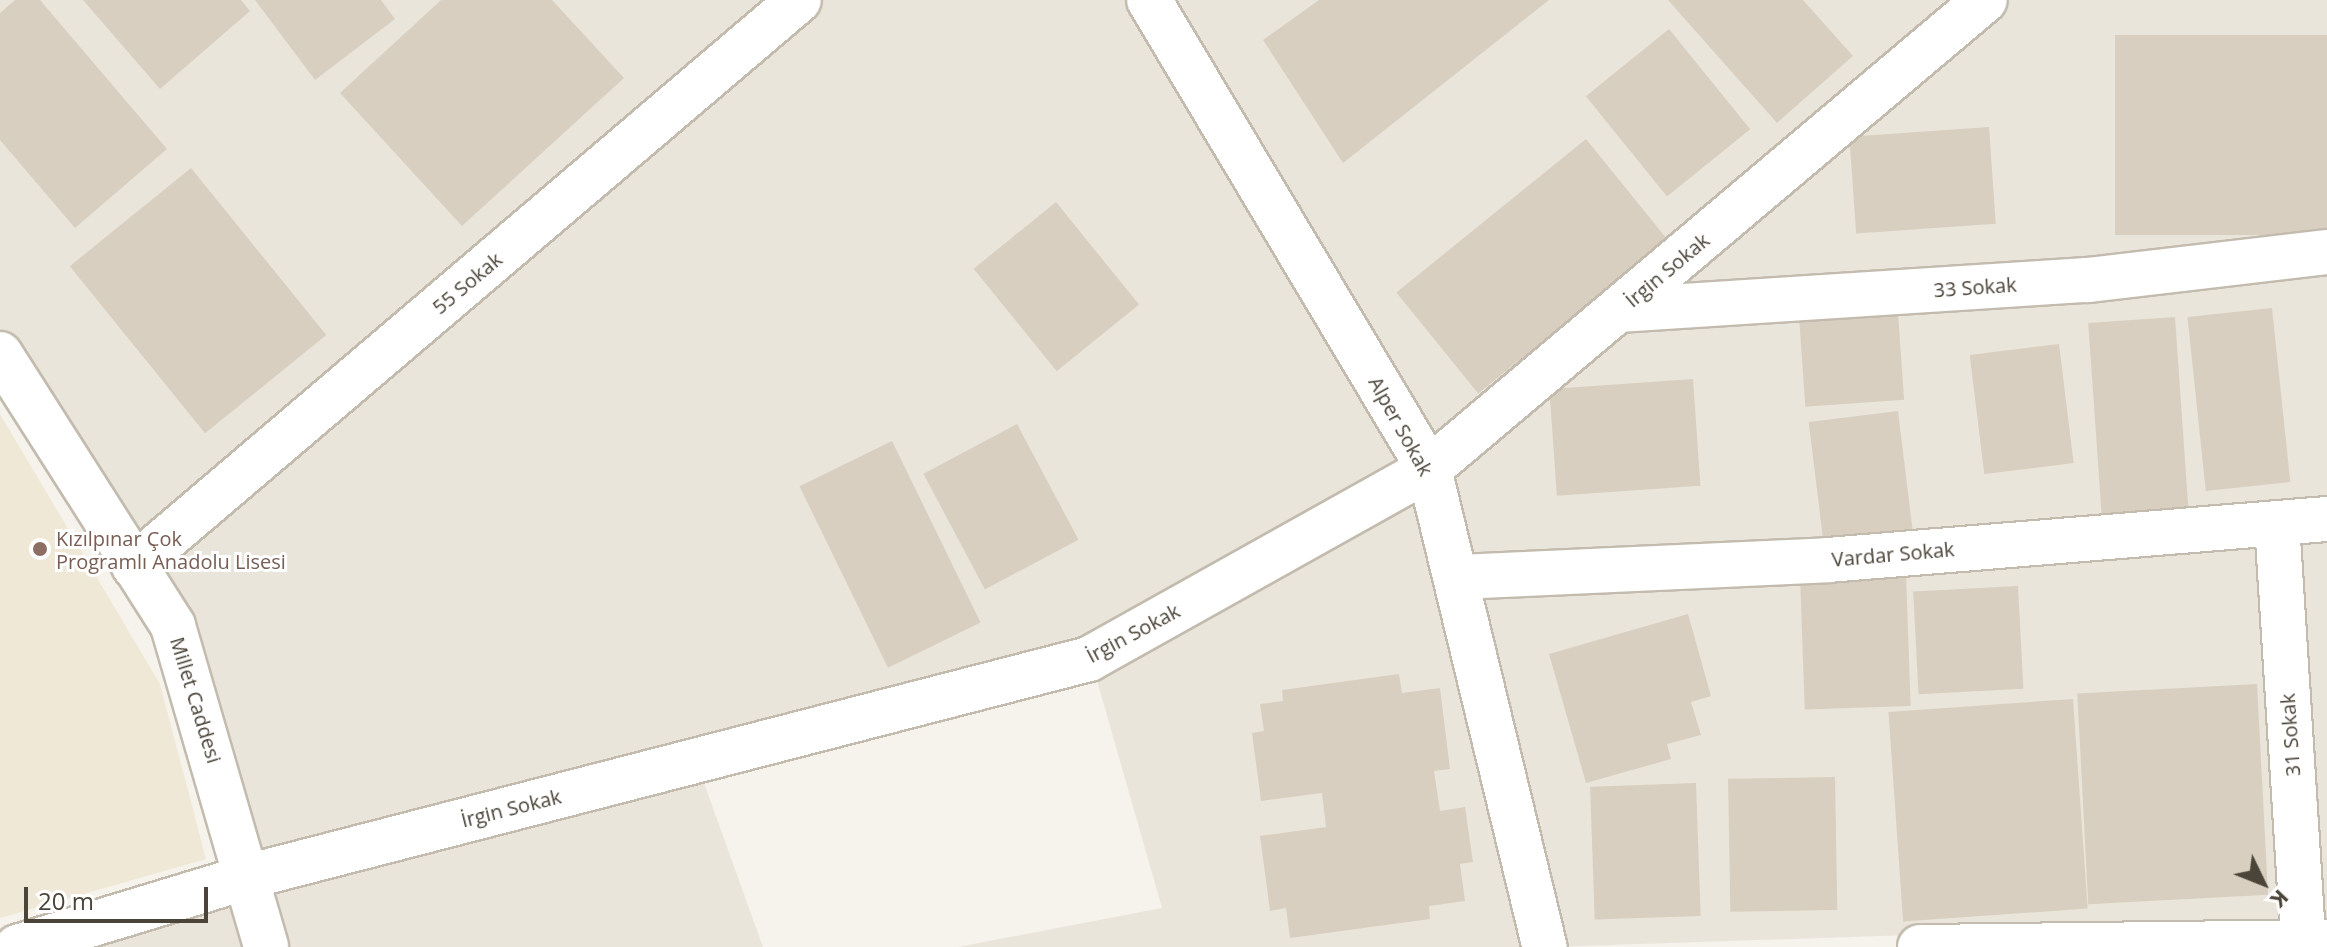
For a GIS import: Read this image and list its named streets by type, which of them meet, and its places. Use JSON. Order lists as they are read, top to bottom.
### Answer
{
  "streets": {
    "street": [
      "İrgin Sokak",
      "55 Sokak",
      "33 Sokak",
      "Alper Sokak",
      "Vardar Sokak",
      "Millet Caddesi",
      "31 Sokak"
    ]
  },
  "crossings": [
    ["İrgin Sokak", "33 Sokak"],
    ["İrgin Sokak", "Alper Sokak"],
    ["İrgin Sokak", "Millet Caddesi"],
    ["55 Sokak", "Millet Caddesi"],
    ["Alper Sokak", "Vardar Sokak"],
    ["Vardar Sokak", "31 Sokak"]
  ],
  "places": ["Kızılpınar Çok Programlı Anadolu Lisesi"],
  "scale_bar": "20 m",
  "north": "bottom right"
}
